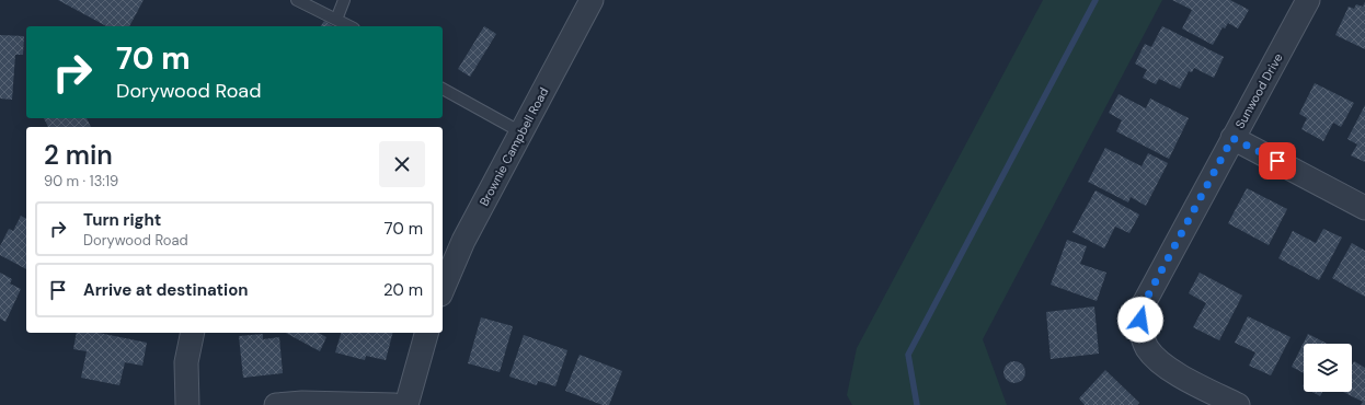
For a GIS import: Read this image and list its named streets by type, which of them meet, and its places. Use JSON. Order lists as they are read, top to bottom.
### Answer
{
  "streets": {
    "street": ["Sunwood Drive", "Brownie Campbell Road"]
  },
  "page": {
    "turn": ["70 m", "Dorywood Road"],
    "heading": ["2 min", "90 m · 13:19"],
    "list": [
      {
        "name": "Turn right",
        "note": "Dorywood Road",
        "value": "70 m"
      },
      {
        "name": "Arrive at destination",
        "value": "20 m"
      }
    ]
  }
}
